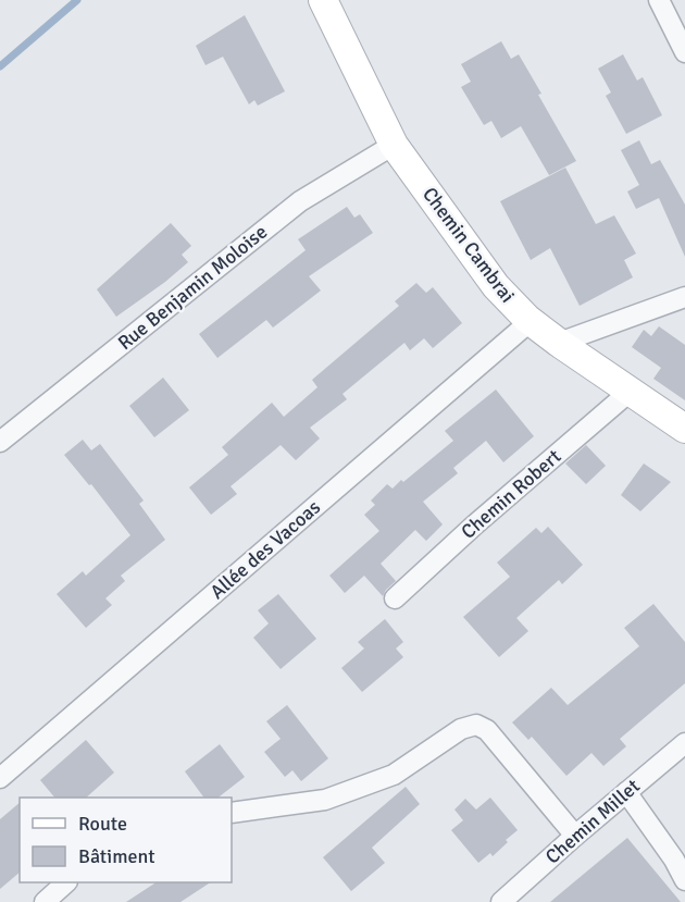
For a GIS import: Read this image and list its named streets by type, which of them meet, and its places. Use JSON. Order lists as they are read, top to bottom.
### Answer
{
  "streets": {
    "street": [
      "Chemin Cambrai",
      "Rue Benjamin Moloise",
      "Chemin Robert",
      "Allée des Vacoas",
      "Chemin Millet"
    ]
  },
  "crossings": [
    ["Chemin Cambrai", "Rue Benjamin Moloise"],
    ["Chemin Cambrai", "Chemin Robert"],
    ["Chemin Cambrai", "Allée des Vacoas"]
  ],
  "legend": ["Route", "Bâtiment"]
}
